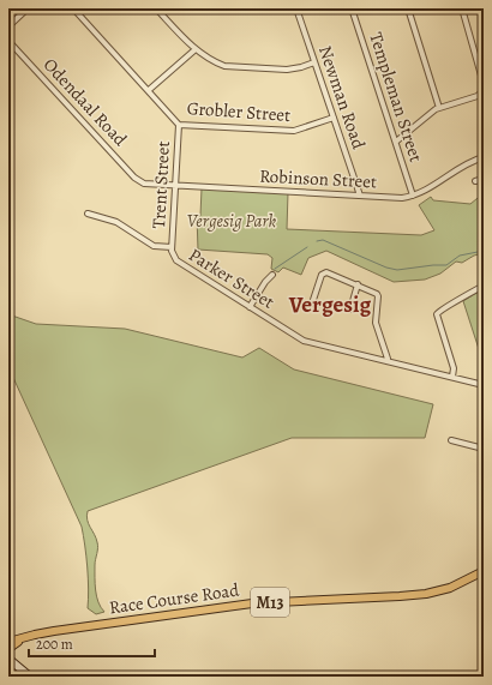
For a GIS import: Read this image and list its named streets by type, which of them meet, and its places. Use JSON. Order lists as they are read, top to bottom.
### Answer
{
  "streets": {
    "main road": ["Race Course Road", "M13"],
    "street": [
      "Newman Road",
      "Templeman Street",
      "Odendaal Road",
      "Grobler Street",
      "Robinson Street",
      "Trent Street",
      "Parker Street"
    ]
  },
  "crossings": [
    ["Newman Road", "Grobler Street"],
    ["Newman Road", "Robinson Street"],
    ["Templeman Street", "Robinson Street"],
    ["Odendaal Road", "Robinson Street"],
    ["Grobler Street", "Trent Street"],
    ["Robinson Street", "Trent Street"],
    ["Trent Street", "Parker Street"]
  ],
  "districts": ["Vergesig"],
  "parks": ["Vergesig Park"],
  "scale_bar": "200 m"
}
